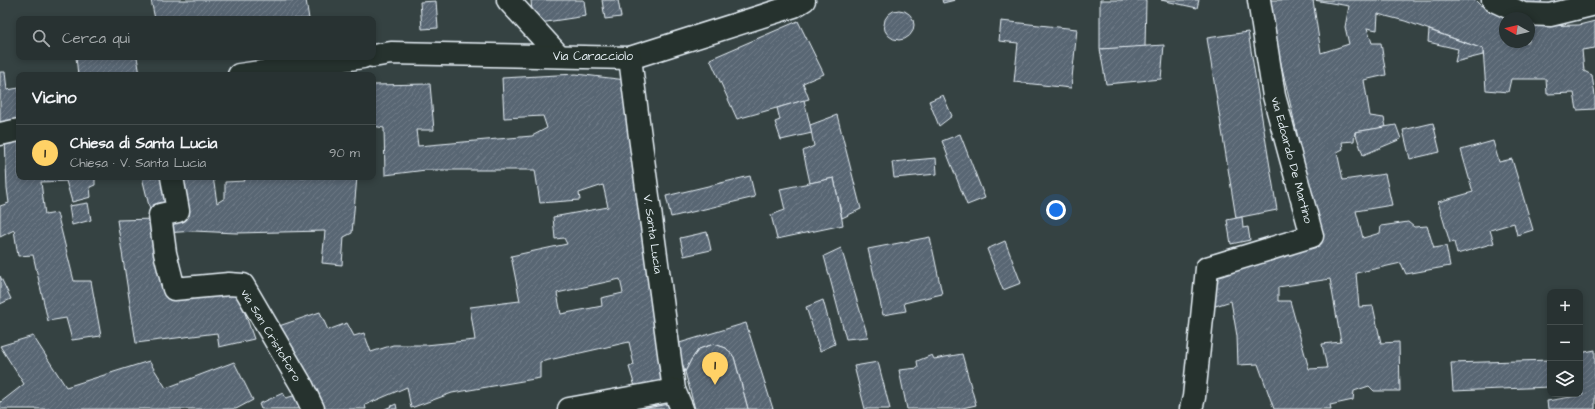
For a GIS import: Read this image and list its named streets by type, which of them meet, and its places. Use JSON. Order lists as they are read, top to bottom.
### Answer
{
  "streets": {
    "street": [
      "Via Caracciolo",
      "via Edoardo De Martino",
      "V. Santa Lucia",
      "via San Cristoforo"
    ]
  },
  "crossings": [
    ["Via Caracciolo", "V. Santa Lucia"]
  ],
  "north": "left",
  "page": {
    "search": "Cerca qui",
    "heading": "Vicino",
    "list": [
      {
        "mark": "1",
        "name": "Chiesa di Santa Lucia",
        "note": "Chiesa · V. Santa Lucia",
        "value": "90 m"
      }
    ],
    "map_buttons": ["+", "−"],
    "pins": "1"
  }
}
